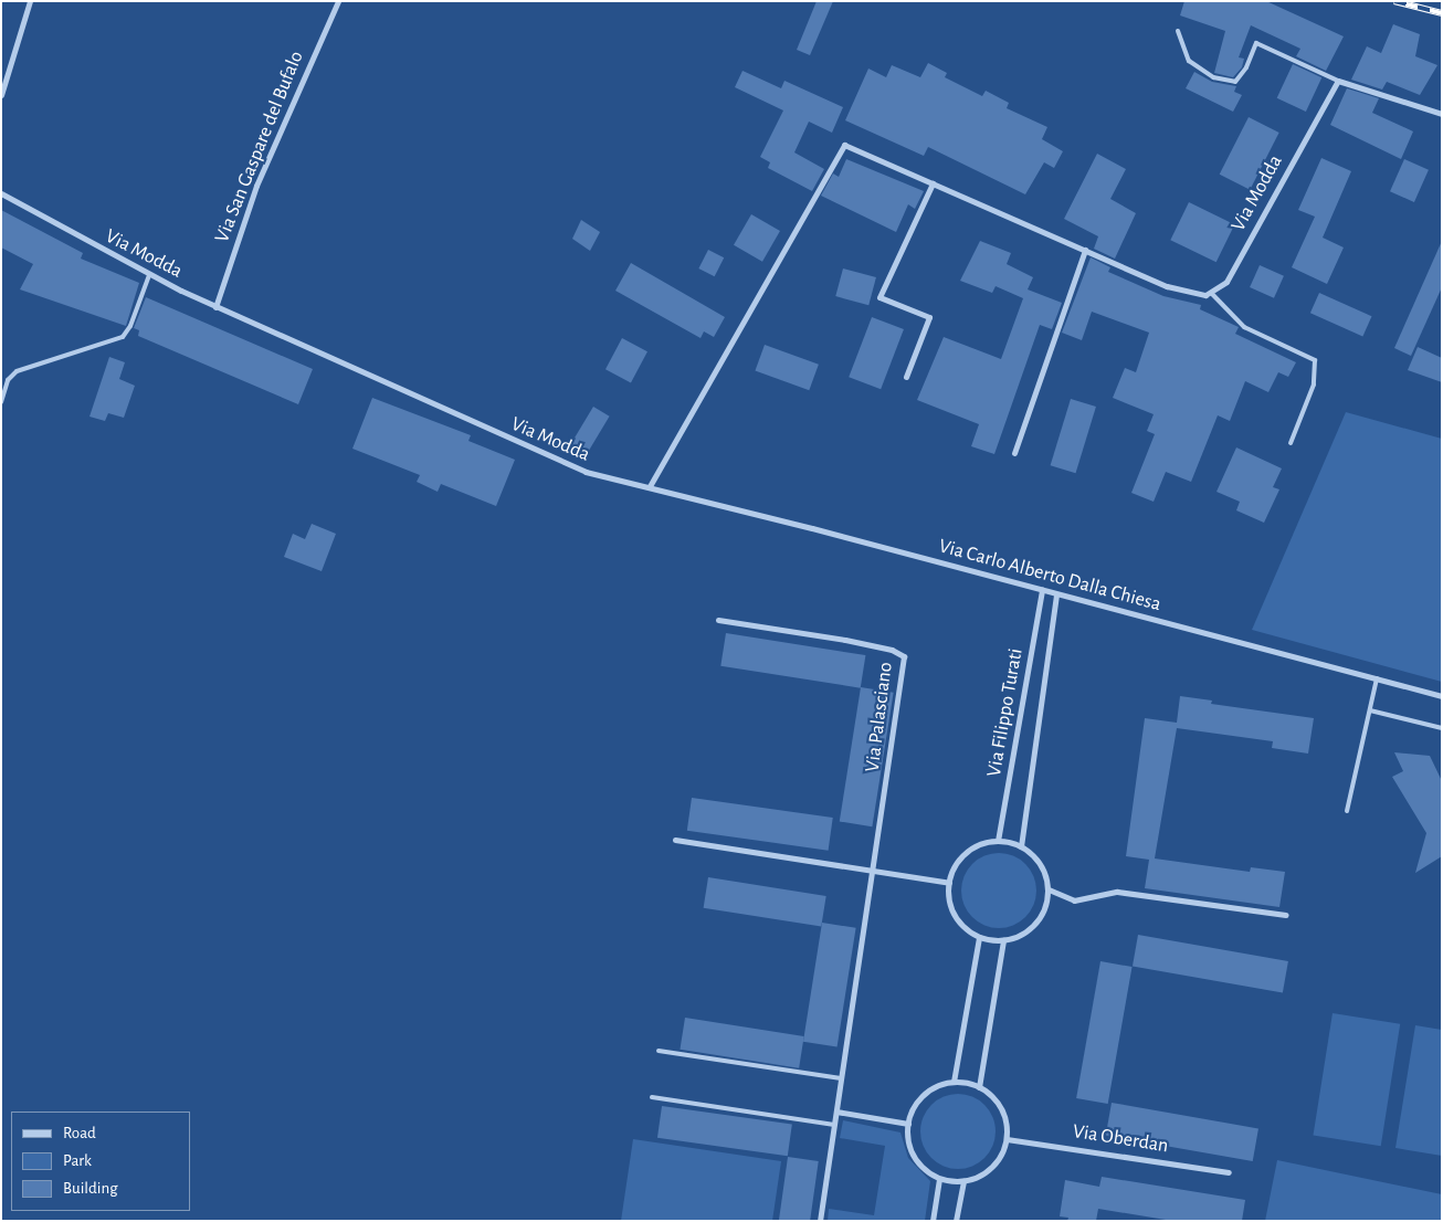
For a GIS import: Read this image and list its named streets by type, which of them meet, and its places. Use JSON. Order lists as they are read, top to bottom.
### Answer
{
  "streets": {
    "street": [
      "Via San Gaspare del Bufalo",
      "Via Modda",
      "Via Carlo Alberto Dalla Chiesa",
      "Via Filippo Turati",
      "Via Palasciano",
      "Via Oberdan"
    ]
  },
  "crossings": [
    ["Via San Gaspare del Bufalo", "Via Modda"],
    ["Via Modda", "Via Carlo Alberto Dalla Chiesa"],
    ["Via Carlo Alberto Dalla Chiesa", "Via Filippo Turati"]
  ],
  "legend": ["Road", "Park", "Building"]
}
